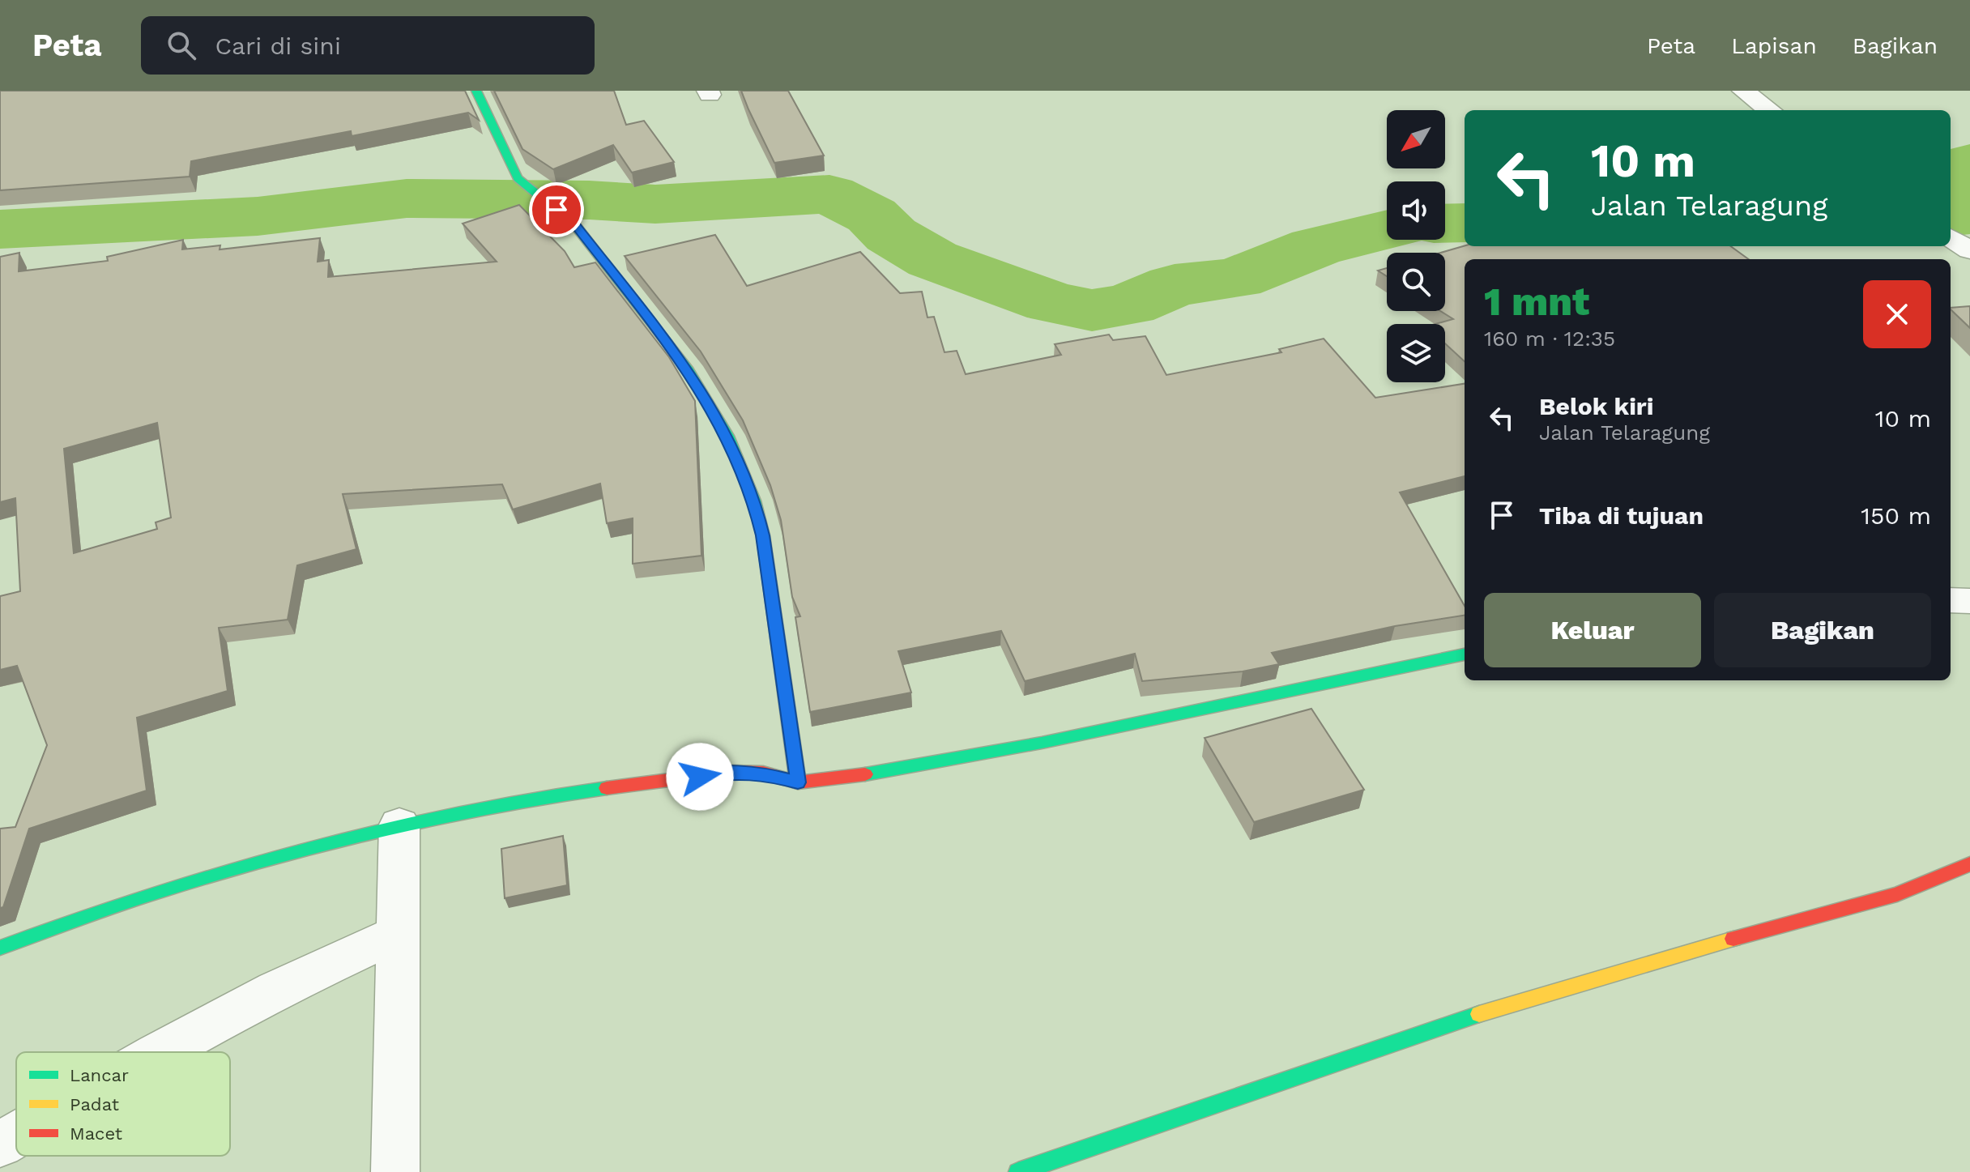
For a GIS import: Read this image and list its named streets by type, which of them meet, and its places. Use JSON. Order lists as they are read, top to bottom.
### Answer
{
  "legend": ["Lancar", "Padat", "Macet"],
  "north": "bottom left",
  "page": {
    "header": "Peta",
    "search": "Cari di sini",
    "nav": ["Peta", "Lapisan", "Bagikan"],
    "turn": ["10 m", "Jalan Telaragung"],
    "heading": ["1 mnt", "160 m · 12:35"],
    "list": [
      {
        "name": "Belok kiri",
        "note": "Jalan Telaragung",
        "value": "10 m"
      },
      {
        "name": "Tiba di tujuan",
        "value": "150 m"
      }
    ],
    "buttons": ["Keluar", "Bagikan"]
  }
}
